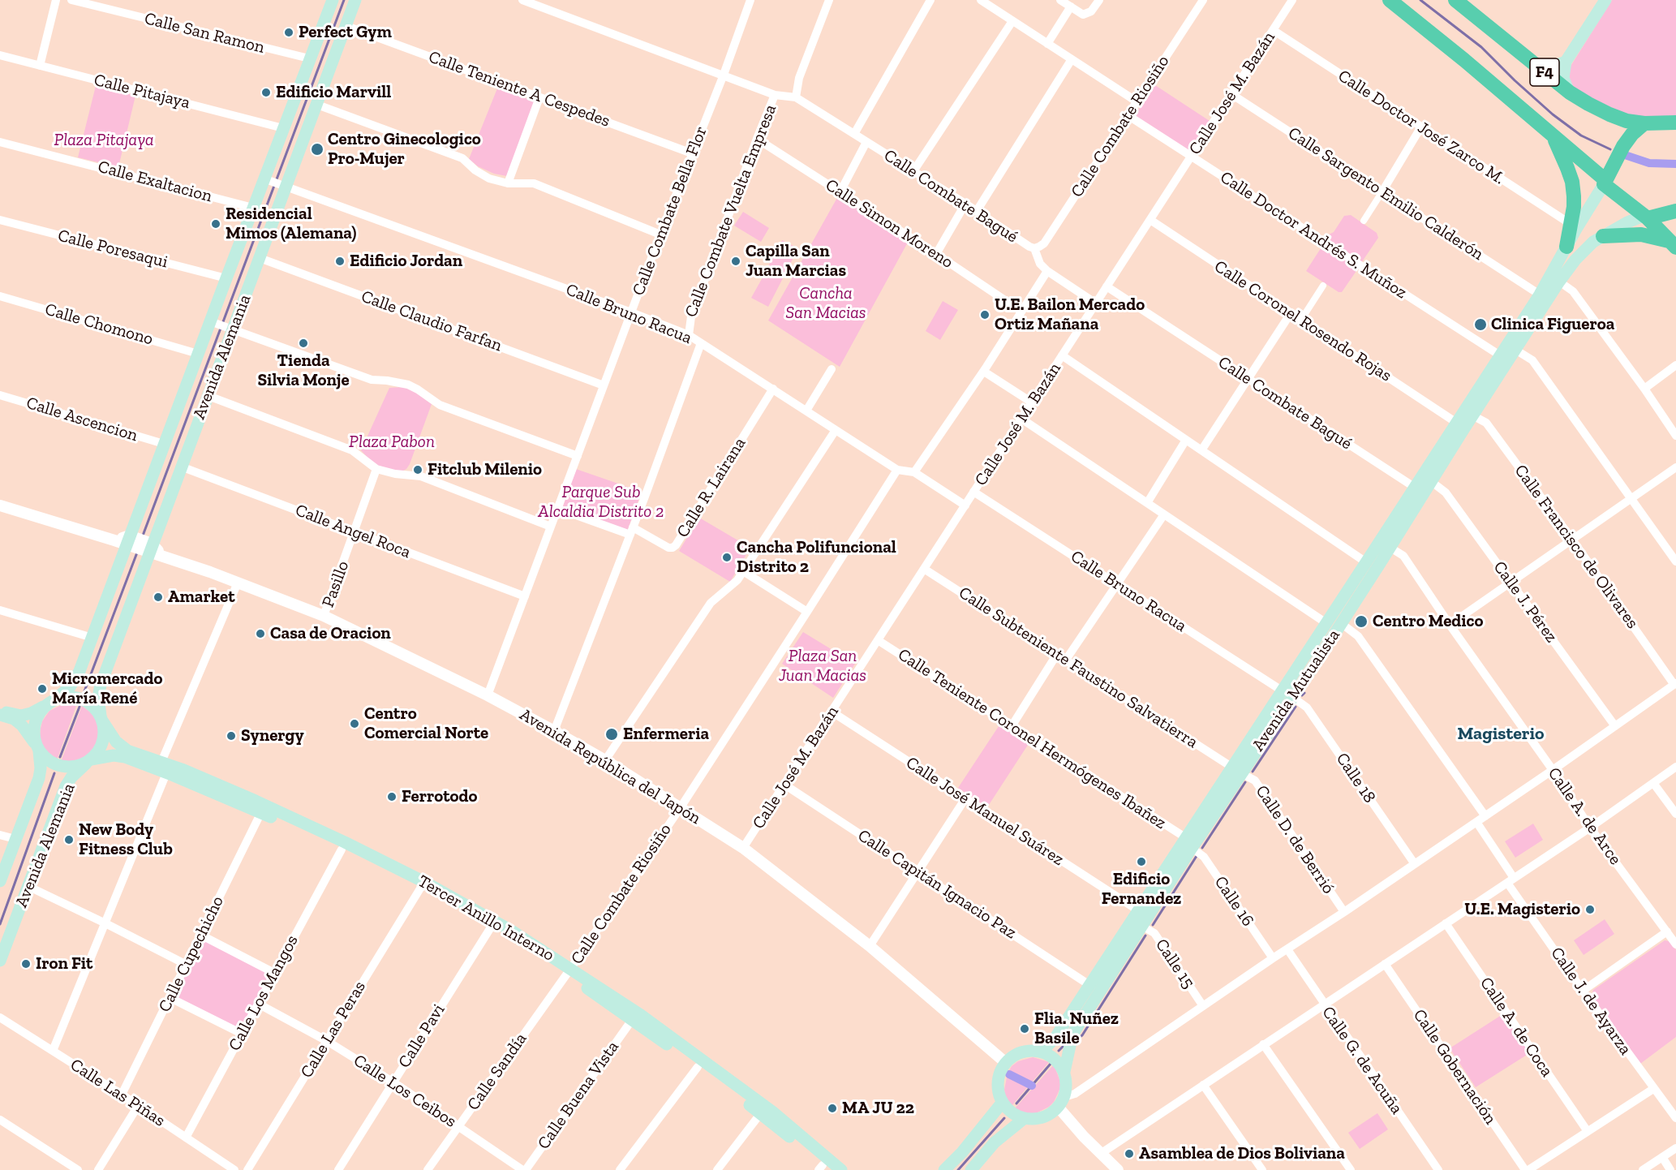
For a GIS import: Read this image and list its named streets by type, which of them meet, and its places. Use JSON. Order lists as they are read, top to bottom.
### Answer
{
  "streets": {
    "highway": ["F4"],
    "main road": ["Avenida Alemania", "Avenida Mutualista", "Tercer Anillo Interno"],
    "street": [
      "Calle San Ramon",
      "Calle Teniente A Cespedes",
      "Calle Pitajaya",
      "Calle José M. Bazán",
      "Calle Combate Riosiño",
      "Calle Doctor José Zarco M.",
      "Calle Exaltacion",
      "Calle Sargento Emilio Calderón",
      "Calle Combate Bagué",
      "Calle Combate Bella Flor",
      "Calle Combate Vuelta Empresa",
      "Calle Simon Moreno",
      "Calle Doctor Andrés S. Muñoz",
      "Calle Poresaqui",
      "Calle Bruno Racua",
      "Calle Claudio Farfan",
      "Calle Coronel Rosendo Rojas",
      "Calle Chomono",
      "Calle Ascencion",
      "Calle R. Lairana",
      "Calle Angel Roca",
      "Calle Francisco de Olivares",
      "Pasillo",
      "Calle J. Pérez",
      "Calle Subteniente Faustino Salvatierra",
      "Calle Teniente Coronel Hermógenes Ibañez",
      "Avenida República del Japón",
      "Calle 18",
      "Calle José Manuel Suárez",
      "Calle A. de Arce",
      "Calle D. de Berrió",
      "Calle Capitán Ignacio Paz",
      "Calle 16",
      "Calle Cupechicho",
      "Calle 15",
      "Calle Los Mangos",
      "Calle J. de Ayarza",
      "Calle A. de Coca",
      "Calle Las Peras",
      "Calle Pavi",
      "Calle G. de Acuña",
      "Calle Gobernación",
      "Calle Sandía",
      "Calle Los Ceibos",
      "Calle Las Piñas",
      "Calle Buena Vista"
    ]
  },
  "crossings": [
    ["Calle San Ramon", "Avenida Alemania"],
    ["F4", "Avenida Mutualista"],
    ["Calle Teniente A Cespedes", "Calle Combate Bella Flor"],
    ["Calle Teniente A Cespedes", "Avenida Alemania"],
    ["Calle Pitajaya", "Avenida Alemania"],
    ["Calle José M. Bazán", "Calle Doctor José Zarco M."],
    ["Calle José M. Bazán", "Calle Sargento Emilio Calderón"],
    ["Calle José M. Bazán", "Calle Combate Bagué"],
    ["Calle José M. Bazán", "Calle Doctor Andrés S. Muñoz"],
    ["Calle José M. Bazán", "Calle Bruno Racua"],
    ["Calle José M. Bazán", "Calle Coronel Rosendo Rojas"],
    ["Calle José M. Bazán", "Calle Subteniente Faustino Salvatierra"],
    ["Calle José M. Bazán", "Calle Teniente Coronel Hermógenes Ibañez"],
    ["Calle José M. Bazán", "Avenida República del Japón"],
    ["Calle José M. Bazán", "Calle José Manuel Suárez"],
    ["Calle José M. Bazán", "Calle Capitán Ignacio Paz"],
    ["Calle Combate Riosiño", "Calle Combate Bagué"],
    ["Calle Combate Riosiño", "Calle Doctor Andrés S. Muñoz"],
    ["Calle Combate Riosiño", "Calle Bruno Racua"],
    ["Calle Combate Riosiño", "Avenida República del Japón"],
    ["Calle Combate Riosiño", "Tercer Anillo Interno"],
    ["Calle Combate Riosiño", "Calle Sandía"],
    ["Calle Exaltacion", "Avenida Alemania"],
    ["Calle Sargento Emilio Calderón", "Avenida Mutualista"],
    ["Calle Combate Bagué", "Calle Combate Vuelta Empresa"],
    ["Calle Combate Bagué", "Avenida Mutualista"],
    ["Calle Combate Bella Flor", "Calle Bruno Racua"],
    ["Calle Combate Bella Flor", "Calle Claudio Farfan"],
    ["Calle Combate Bella Flor", "Calle R. Lairana"],
    ["Calle Combate Bella Flor", "Calle Angel Roca"],
    ["Calle Combate Bella Flor", "Avenida República del Japón"],
    ["Calle Combate Vuelta Empresa", "Calle Simon Moreno"],
    ["Calle Combate Vuelta Empresa", "Calle Bruno Racua"],
    ["Calle Combate Vuelta Empresa", "Calle R. Lairana"],
    ["Calle Combate Vuelta Empresa", "Avenida República del Japón"],
    ["Calle Doctor Andrés S. Muñoz", "Avenida Mutualista"],
    ["Calle Poresaqui", "Avenida Alemania"],
    ["Calle Bruno Racua", "Avenida Alemania"],
    ["Calle Bruno Racua", "Calle R. Lairana"],
    ["Calle Bruno Racua", "Avenida Mutualista"],
    ["Calle Bruno Racua", "Calle 18"],
    ["Calle Claudio Farfan", "Avenida Alemania"],
    ["Calle Coronel Rosendo Rojas", "Avenida Mutualista"],
    ["Calle Chomono", "Avenida Alemania"],
    ["Avenida Alemania", "Calle Ascencion"],
    ["Avenida Alemania", "Calle Angel Roca"],
    ["Avenida Alemania", "Avenida República del Japón"],
    ["Avenida Alemania", "Tercer Anillo Interno"],
    ["Calle Angel Roca", "Pasillo"],
    ["Calle Francisco de Olivares", "Avenida Mutualista"],
    ["Pasillo", "Avenida República del Japón"],
    ["Calle J. Pérez", "Avenida Mutualista"],
    ["Calle Subteniente Faustino Salvatierra", "Avenida Mutualista"],
    ["Calle Subteniente Faustino Salvatierra", "Calle D. de Berrió"],
    ["Avenida Mutualista", "Calle Teniente Coronel Hermógenes Ibañez"],
    ["Avenida Mutualista", "Avenida República del Japón"],
    ["Avenida Mutualista", "Calle 18"],
    ["Avenida Mutualista", "Calle José Manuel Suárez"],
    ["Avenida Mutualista", "Calle A. de Arce"],
    ["Avenida Mutualista", "Calle D. de Berrió"],
    ["Avenida Mutualista", "Calle Capitán Ignacio Paz"],
    ["Avenida Mutualista", "Calle 16"],
    ["Avenida Mutualista", "Calle 15"],
    ["Calle Teniente Coronel Hermógenes Ibañez", "Calle 16"],
    ["Tercer Anillo Interno", "Calle Cupechicho"],
    ["Tercer Anillo Interno", "Calle Los Mangos"],
    ["Tercer Anillo Interno", "Calle Las Peras"],
    ["Tercer Anillo Interno", "Calle Pavi"],
    ["Tercer Anillo Interno", "Calle Sandía"],
    ["Tercer Anillo Interno", "Calle Buena Vista"],
    ["Calle Cupechicho", "Calle Las Piñas"],
    ["Calle Los Mangos", "Calle Los Ceibos"],
    ["Calle Los Mangos", "Calle Las Piñas"],
    ["Calle Las Peras", "Calle Los Ceibos"],
    ["Calle Pavi", "Calle Los Ceibos"],
    ["Calle Sandía", "Calle Los Ceibos"],
    ["Calle Los Ceibos", "Calle Buena Vista"]
  ],
  "districts": ["Magisterio"],
  "parks": [
    "Plaza Pitajaya",
    "Cancha San Macias",
    "Plaza Pabon",
    "Parque Sub Alcaldia Distrito 2",
    "Plaza San Juan Macias"
  ],
  "places": [
    "Perfect Gym",
    "Edificio Marvill",
    "Centro Ginecologico Pro-Mujer",
    "Residencial Mimos (Alemana)",
    "Edificio Jordan",
    "Capilla San Juan Marcias",
    "U.E. Bailon Mercado Ortiz Mañana",
    "Clinica Figueroa",
    "Tienda Silvia Monje",
    "Fitclub Milenio",
    "Cancha Polifuncional Distrito 2",
    "Amarket",
    "Centro Medico",
    "Casa de Oracion",
    "Micromercado María René",
    "Centro Comercial Norte",
    "Enfermeria",
    "Synergy",
    "Ferrotodo",
    "New Body Fitness Club",
    "Edificio Fernandez",
    "U.E. Magisterio",
    "Iron Fit",
    "Flia. Nuñez Basile",
    "MA JU 22",
    "Asamblea de Dios Boliviana"
  ]
}
